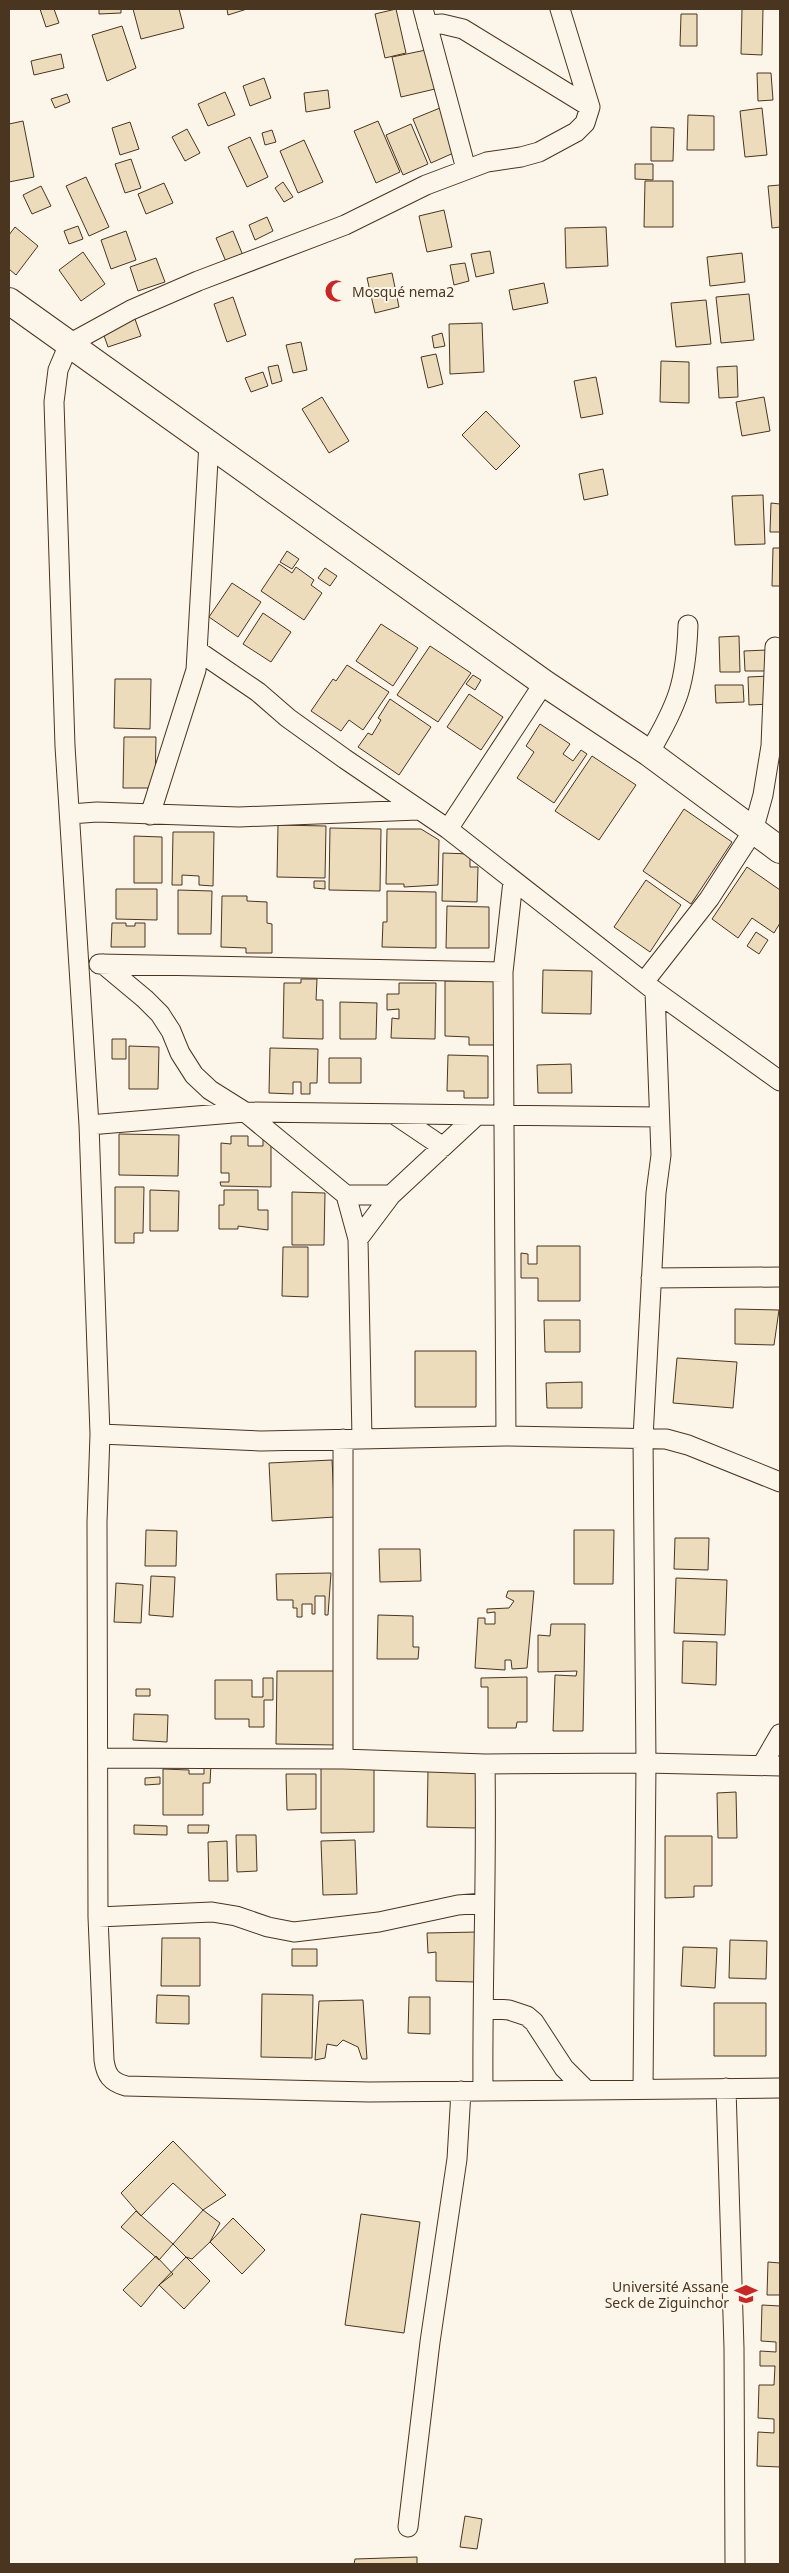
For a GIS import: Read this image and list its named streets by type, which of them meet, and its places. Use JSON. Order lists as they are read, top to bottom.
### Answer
{
  "places": {
    "mosque": ["Mosqué nema2"],
    "school or university": ["Université Assane Seck de Ziguinchor"]
  }
}
